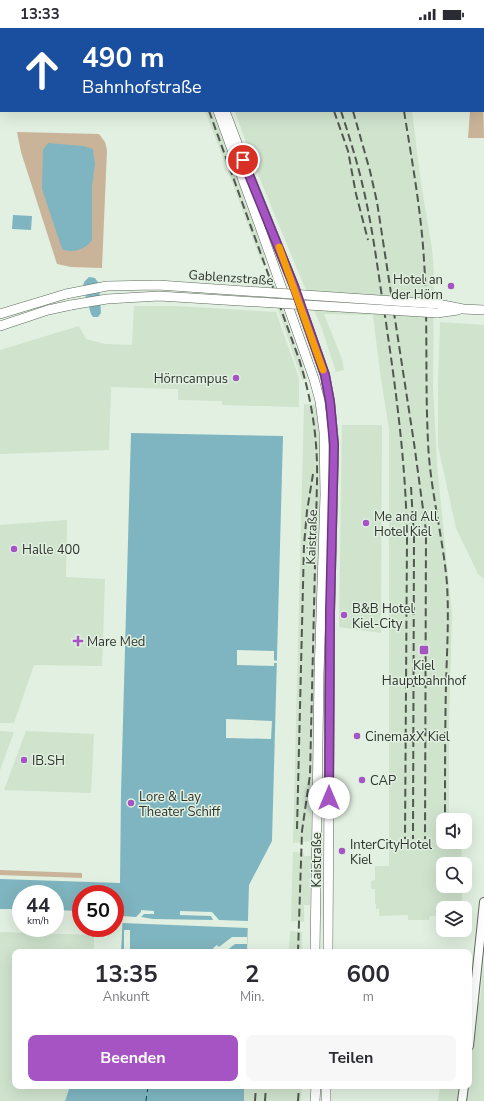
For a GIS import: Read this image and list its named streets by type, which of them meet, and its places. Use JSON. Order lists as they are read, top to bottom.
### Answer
{
  "streets": {
    "main road": ["Gablenzstraße", "Kaistraße"]
  },
  "places": {
    "other": [
      "Hotel an der Hörn",
      "Hörncampus",
      "Me and All Hotel Kiel",
      "Halle 400",
      "B&B Hotel Kiel-City",
      "CinemaxX Kiel",
      "IB.SH",
      "CAP",
      "Lore & Lay Theater Schiff",
      "InterCityHotel Kiel"
    ],
    "health": ["Mare Med"],
    "transit": ["Kiel Hauptbahnhof"]
  },
  "page": {
    "status": "13:33",
    "turn": ["490 m", "Bahnhofstraße"],
    "speed": "44 km/h",
    "limit": "50",
    "eta": [
      "13:35",
      "Ankunft",
      "2",
      "Min.",
      "600",
      "m"
    ],
    "buttons": ["Beenden", "Teilen"]
  }
}
